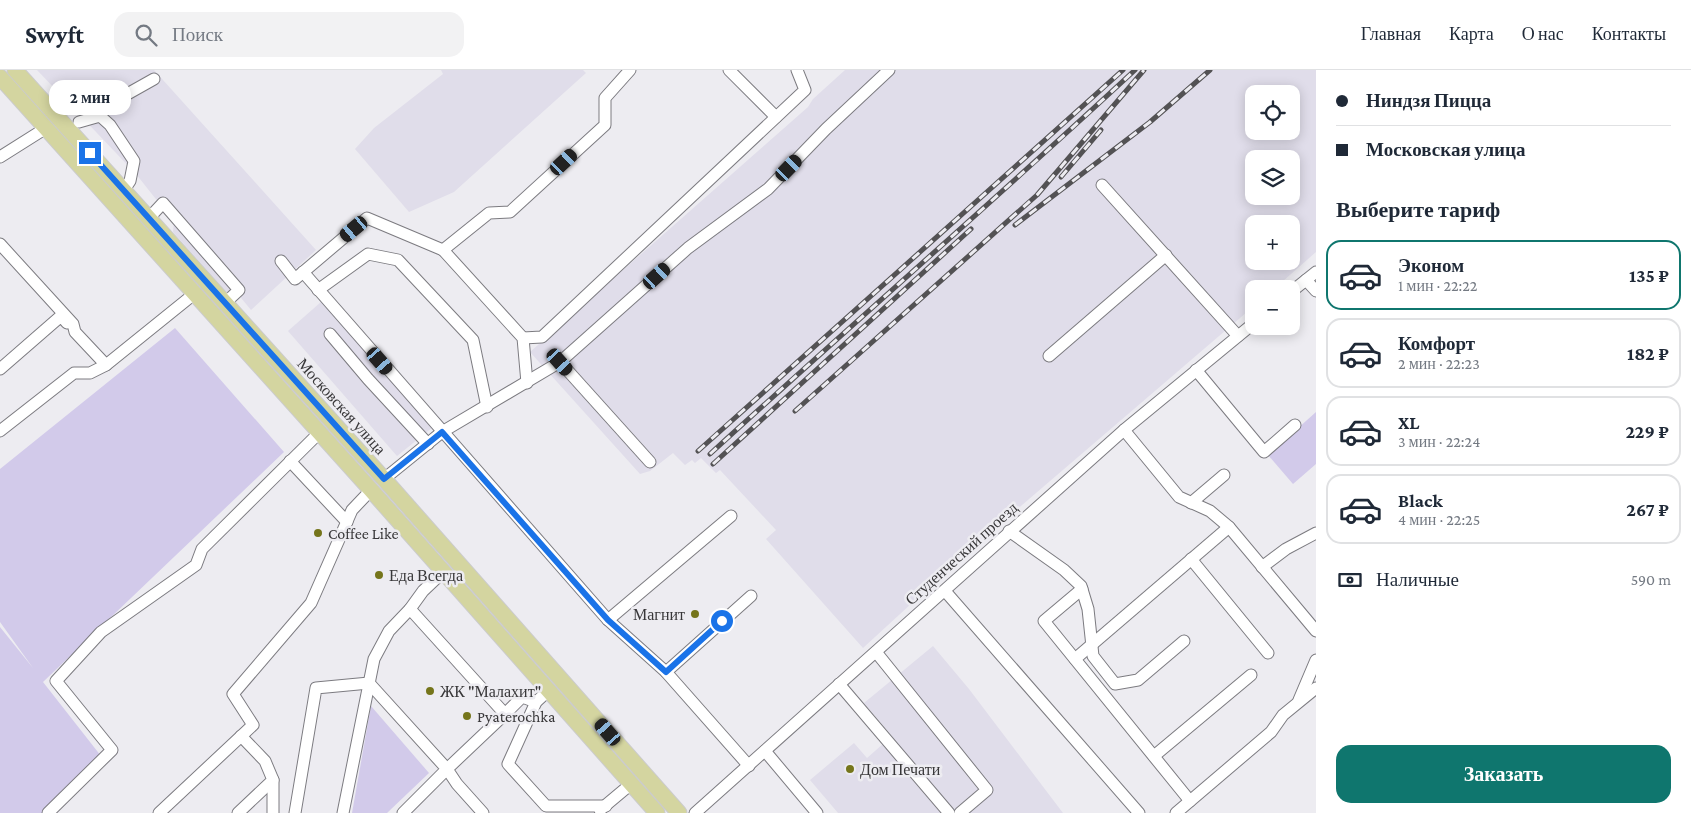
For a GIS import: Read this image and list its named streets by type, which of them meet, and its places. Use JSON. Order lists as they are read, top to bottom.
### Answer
{
  "streets": {
    "main road": ["Московская улица"],
    "street": ["Студенческий проезд"]
  },
  "places": [
    "Coffee Like",
    "Еда Всегда",
    "Магнит",
    "ЖК \"Малахит\"",
    "Pyaterochka",
    "Дом Печати"
  ],
  "page": {
    "header": "Swyft",
    "search": "Поиск",
    "nav": [
      "Главная",
      "Карта",
      "О нас",
      "Контакты"
    ],
    "banner": ["Ниндзя Пицца", "Московская улица"],
    "bubble": "2 мин",
    "map_buttons": ["+", "−"],
    "heading": "Выберите тариф",
    "list": [
      {
        "name": "Эконом",
        "note": "1 мин · 22:22",
        "value": "135 ₽"
      },
      {
        "name": "Комфорт",
        "note": "2 мин · 22:23",
        "value": "182 ₽"
      },
      {
        "name": "XL",
        "note": "3 мин · 22:24",
        "value": "229 ₽"
      },
      {
        "name": "Black",
        "note": "4 мин · 22:25",
        "value": "267 ₽"
      }
    ],
    "pay": ["Наличные", "590 m"],
    "buttons": "Заказать"
  }
}
